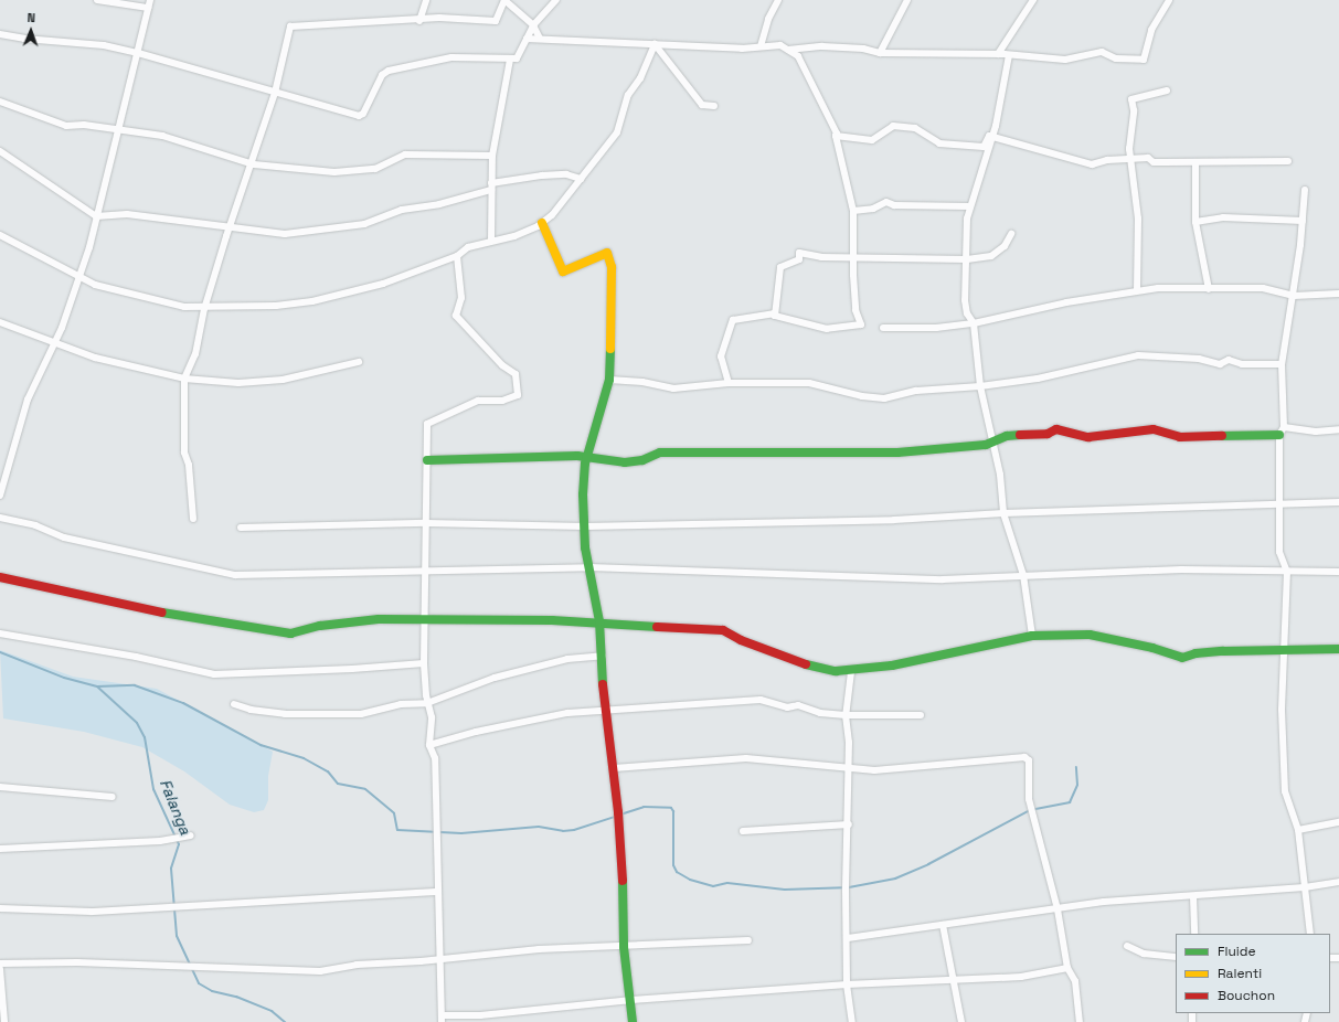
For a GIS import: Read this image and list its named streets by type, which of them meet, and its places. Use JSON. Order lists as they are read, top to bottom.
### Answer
{
  "water": ["Falanga"],
  "legend": ["Fluide", "Ralenti", "Bouchon"],
  "north": "top"
}
